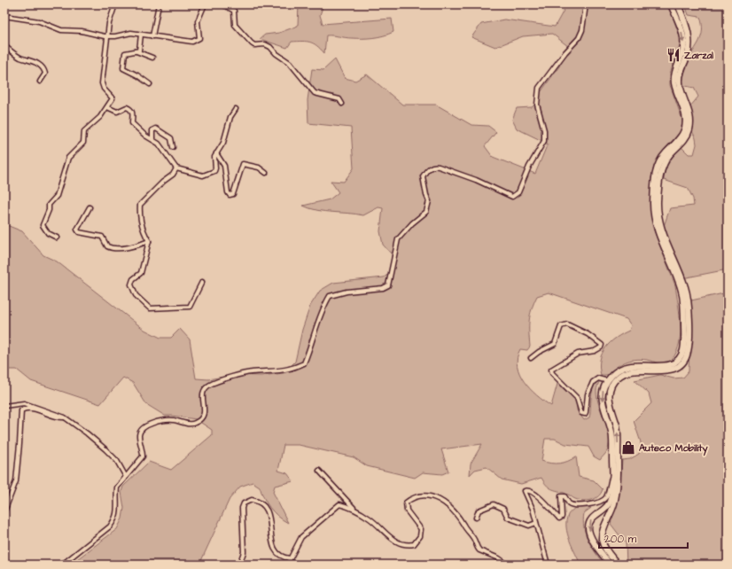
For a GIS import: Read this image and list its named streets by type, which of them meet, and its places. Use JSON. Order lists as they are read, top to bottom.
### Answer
{
  "places": {
    "restaurant": ["Zarzal"],
    "shop": ["Auteco Mobility"]
  },
  "scale_bar": "200 m"
}
